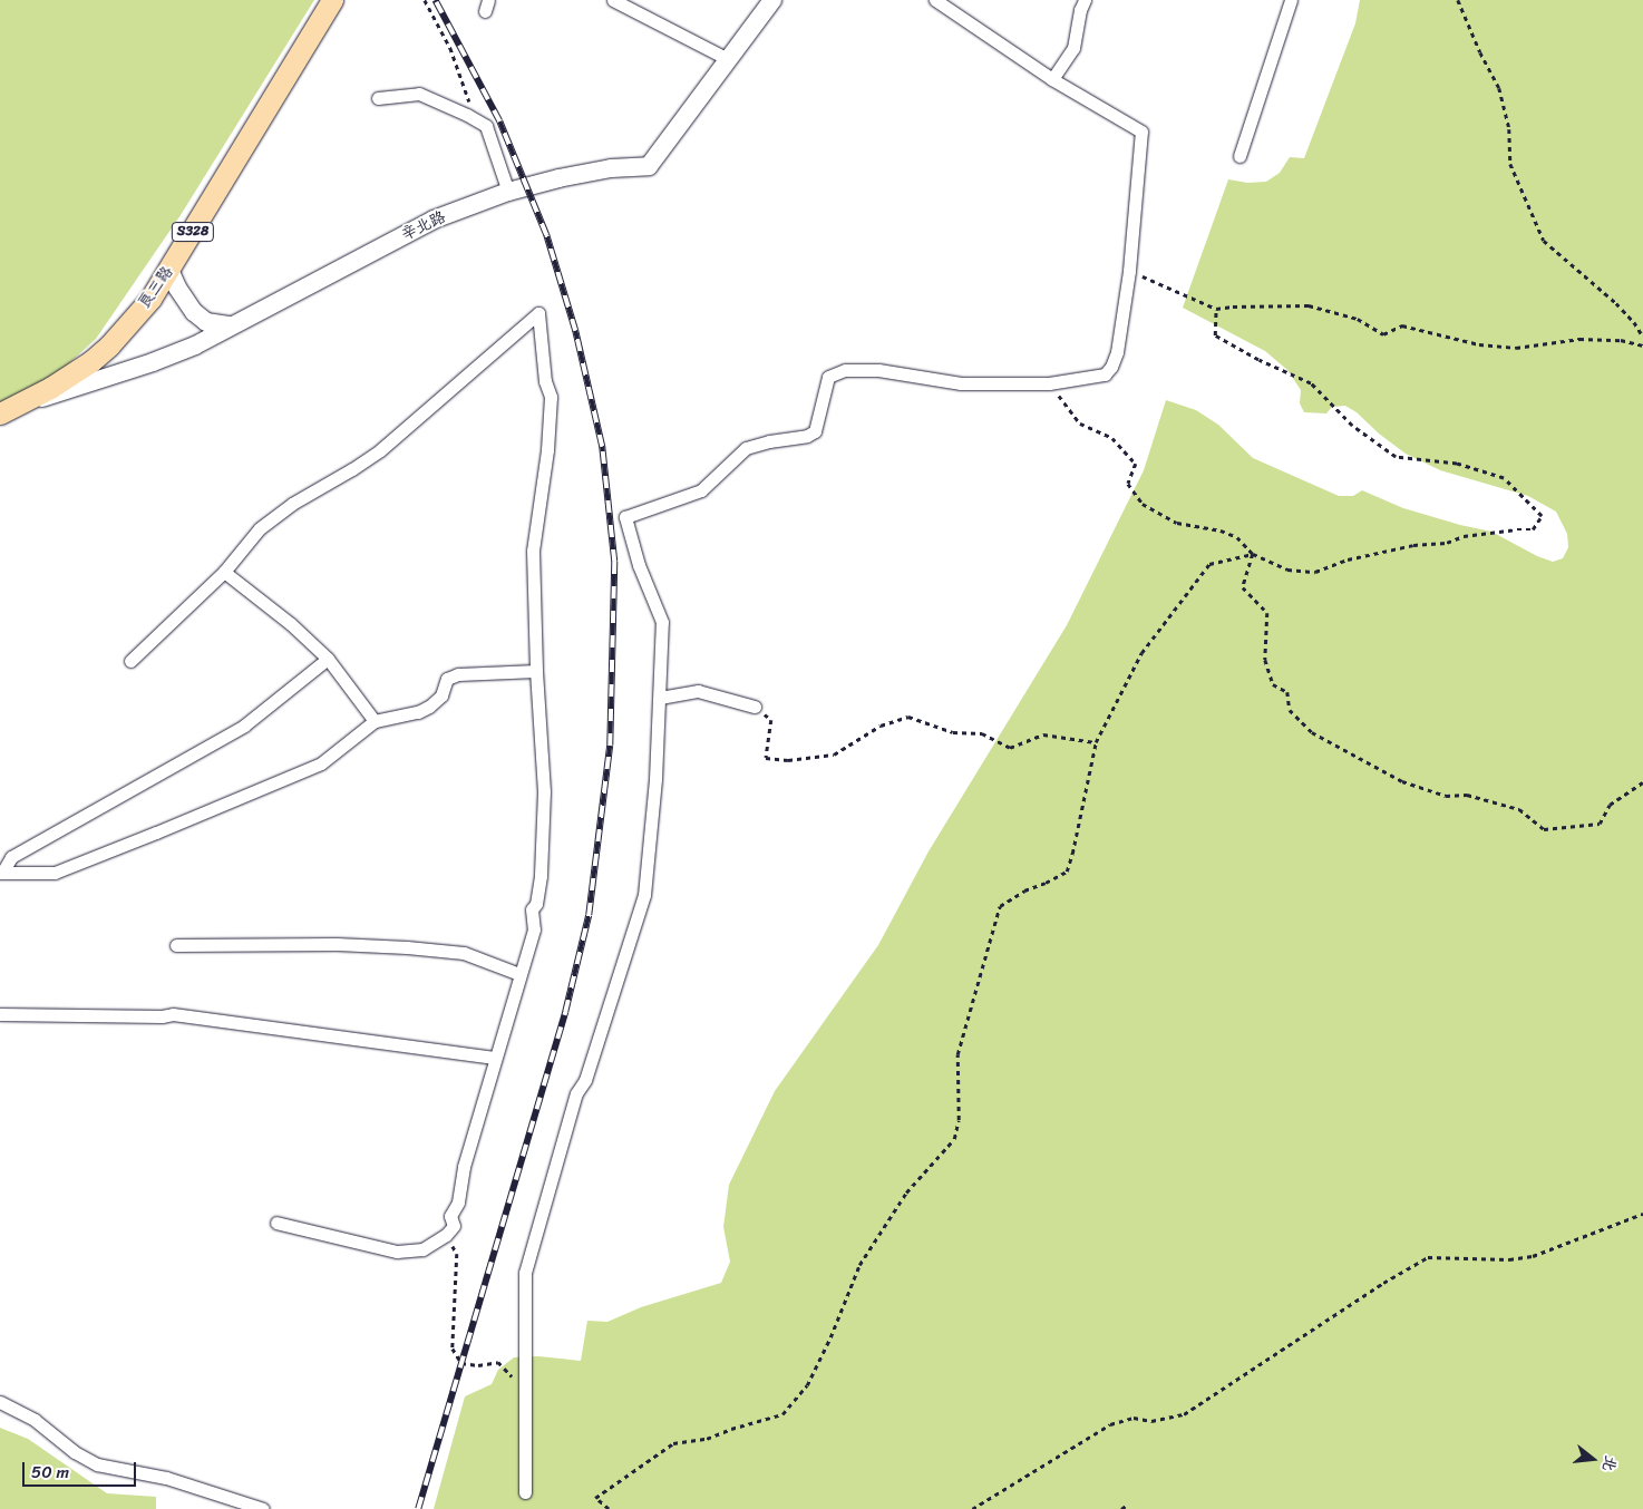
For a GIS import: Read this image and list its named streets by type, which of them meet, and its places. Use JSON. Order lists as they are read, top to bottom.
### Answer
{
  "streets": {
    "main road": ["S328", "良三路"],
    "street": ["辛北路"]
  },
  "crossings": [
    ["辛北路", "良三路"]
  ],
  "scale_bar": "50 m",
  "north": "right"
}
